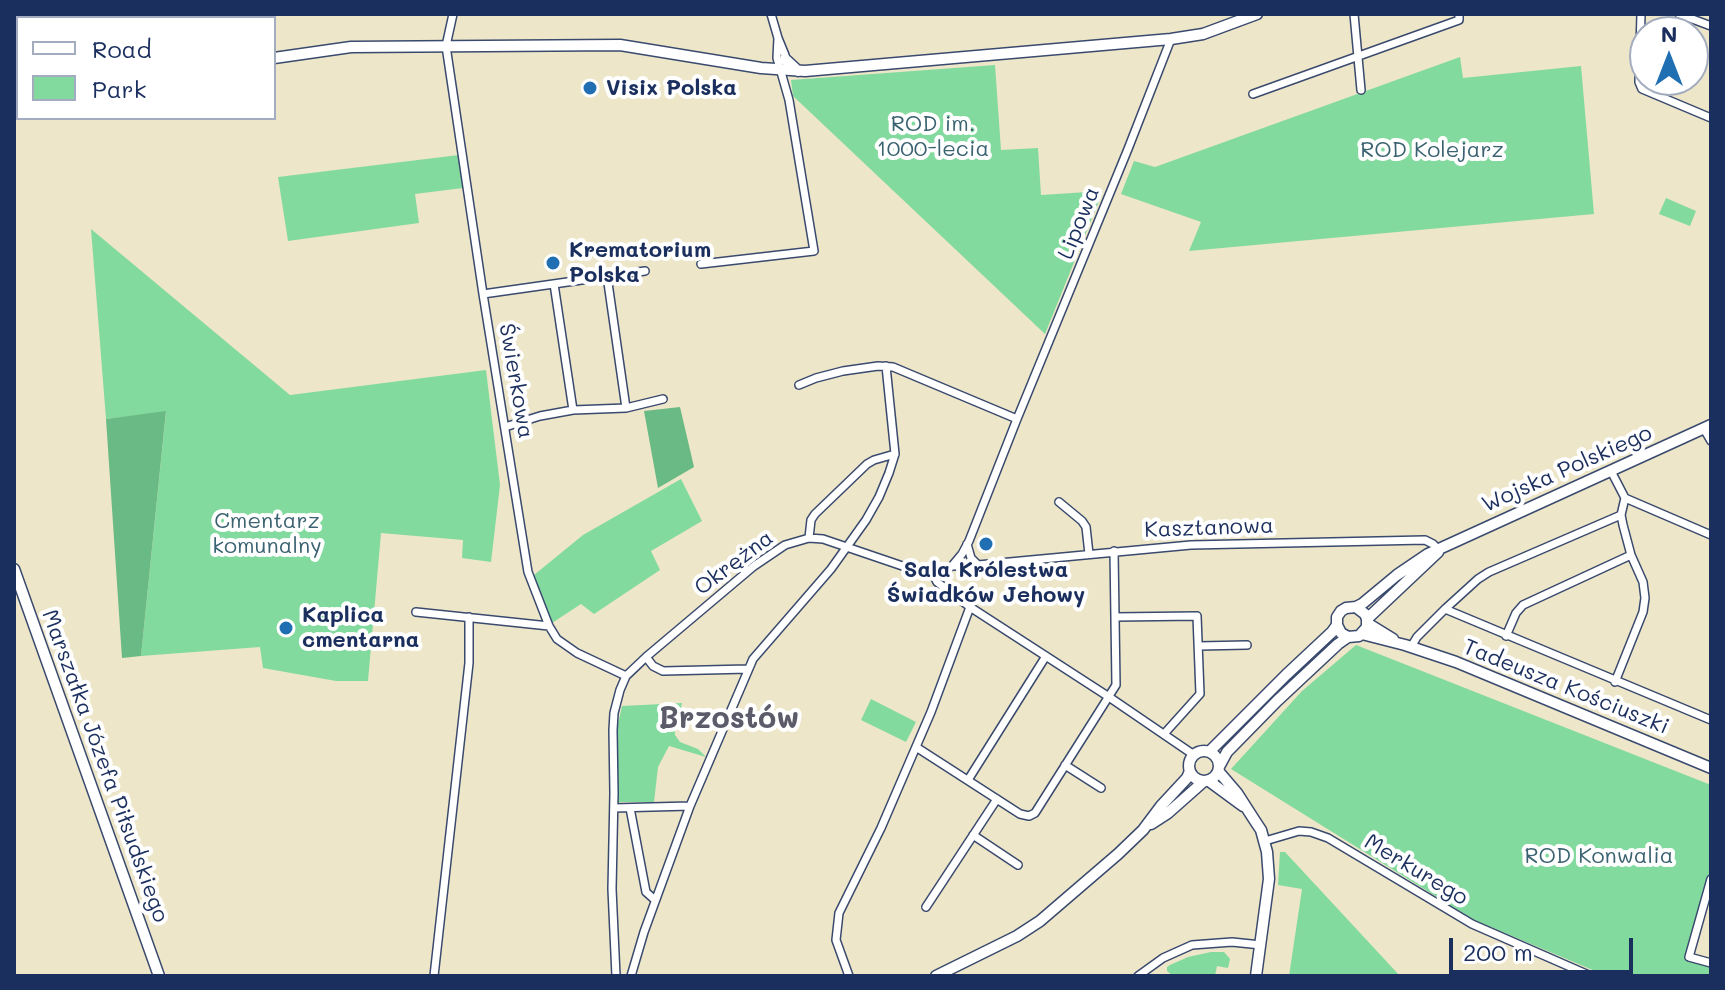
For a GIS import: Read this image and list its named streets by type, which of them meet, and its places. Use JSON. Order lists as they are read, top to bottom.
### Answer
{
  "streets": {
    "street": [
      "Lipowa",
      "Świerkowa",
      "Wojska Polskiego",
      "Kasztanowa",
      "Okrężna",
      "Tadeusza Kościuszki",
      "Marszałka Józefa Piłsudskiego",
      "Merkurego"
    ]
  },
  "crossings": [
    ["Lipowa", "Kasztanowa"],
    ["Świerkowa", "Okrężna"],
    ["Wojska Polskiego", "Kasztanowa"],
    ["Wojska Polskiego", "Tadeusza Kościuszki"]
  ],
  "districts": ["Brzostów"],
  "parks": [
    "ROD im. 1000-lecia",
    "ROD Kolejarz",
    "Cmentarz komunalny",
    "ROD Konwalia"
  ],
  "places": [
    "Visix Polska",
    "Krematorium Polska",
    "Sala Królestwa Świadków Jehowy",
    "Kaplica cmentarna"
  ],
  "legend": ["Road", "Park"],
  "scale_bar": "200 m",
  "north": "top"
}
